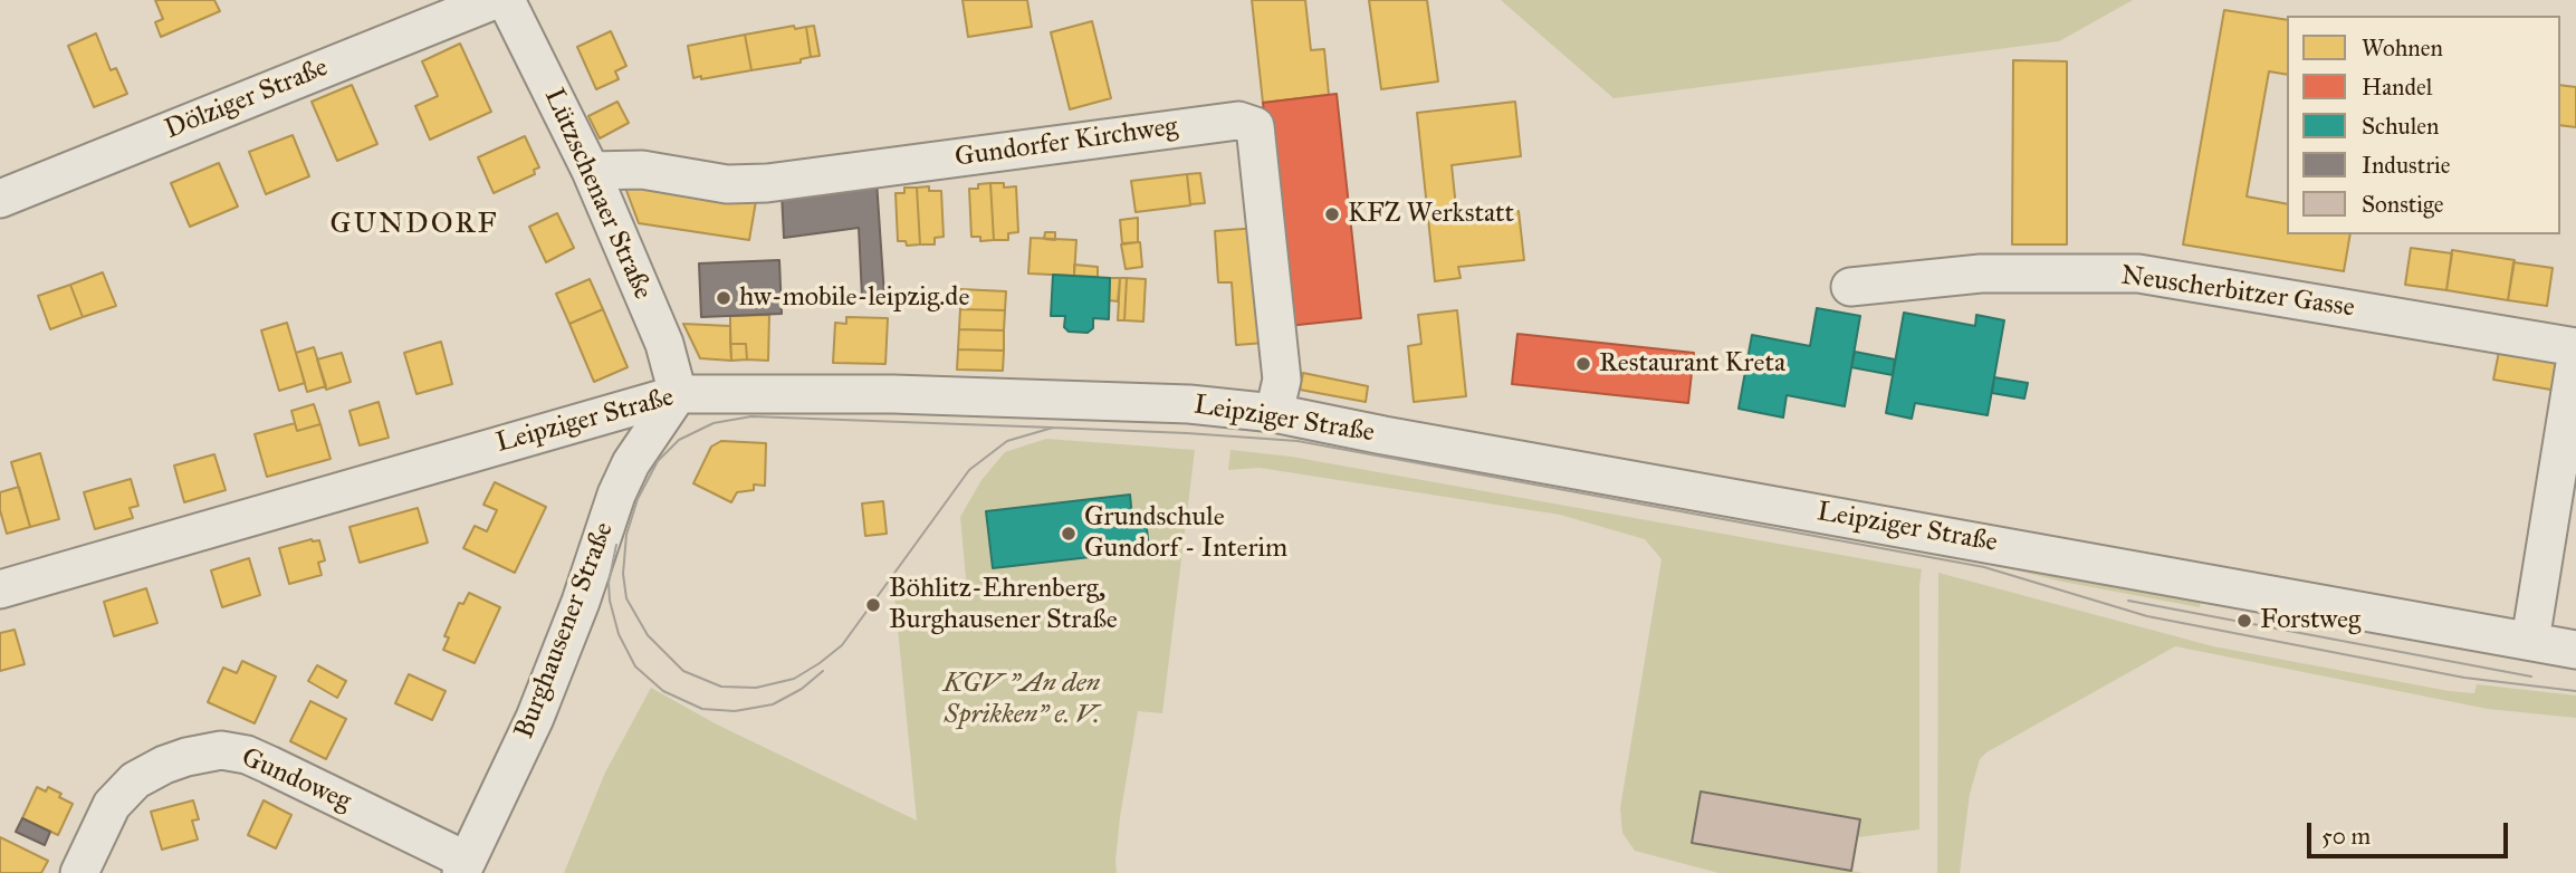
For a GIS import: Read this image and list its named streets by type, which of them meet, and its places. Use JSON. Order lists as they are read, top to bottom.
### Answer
{
  "streets": {
    "street": [
      "Dölziger Straße",
      "Gundorfer Kirchweg",
      "Lützschenaer Straße",
      "Neuscherbitzer Gasse",
      "Leipziger Straße",
      "Burghausener Straße",
      "Gundoweg"
    ]
  },
  "crossings": [
    ["Gundorfer Kirchweg", "Lützschenaer Straße"],
    ["Gundorfer Kirchweg", "Leipziger Straße"],
    ["Lützschenaer Straße", "Leipziger Straße"],
    ["Lützschenaer Straße", "Burghausener Straße"],
    ["Leipziger Straße", "Burghausener Straße"],
    ["Burghausener Straße", "Gundoweg"]
  ],
  "districts": ["GUNDORF"],
  "parks": ["KGV \"An den Sprikken\" e. V."],
  "places": [
    "KFZ Werkstatt",
    "hw-mobile-leipzig.de",
    "Restaurant Kreta",
    "Grundschule Gundorf - Interim",
    "Böhlitz-Ehrenberg, Burghausener Straße",
    "Forstweg"
  ],
  "legend": [
    "Wohnen",
    "Handel",
    "Schulen",
    "Industrie",
    "Sonstige"
  ],
  "scale_bar": "50 m"
}
